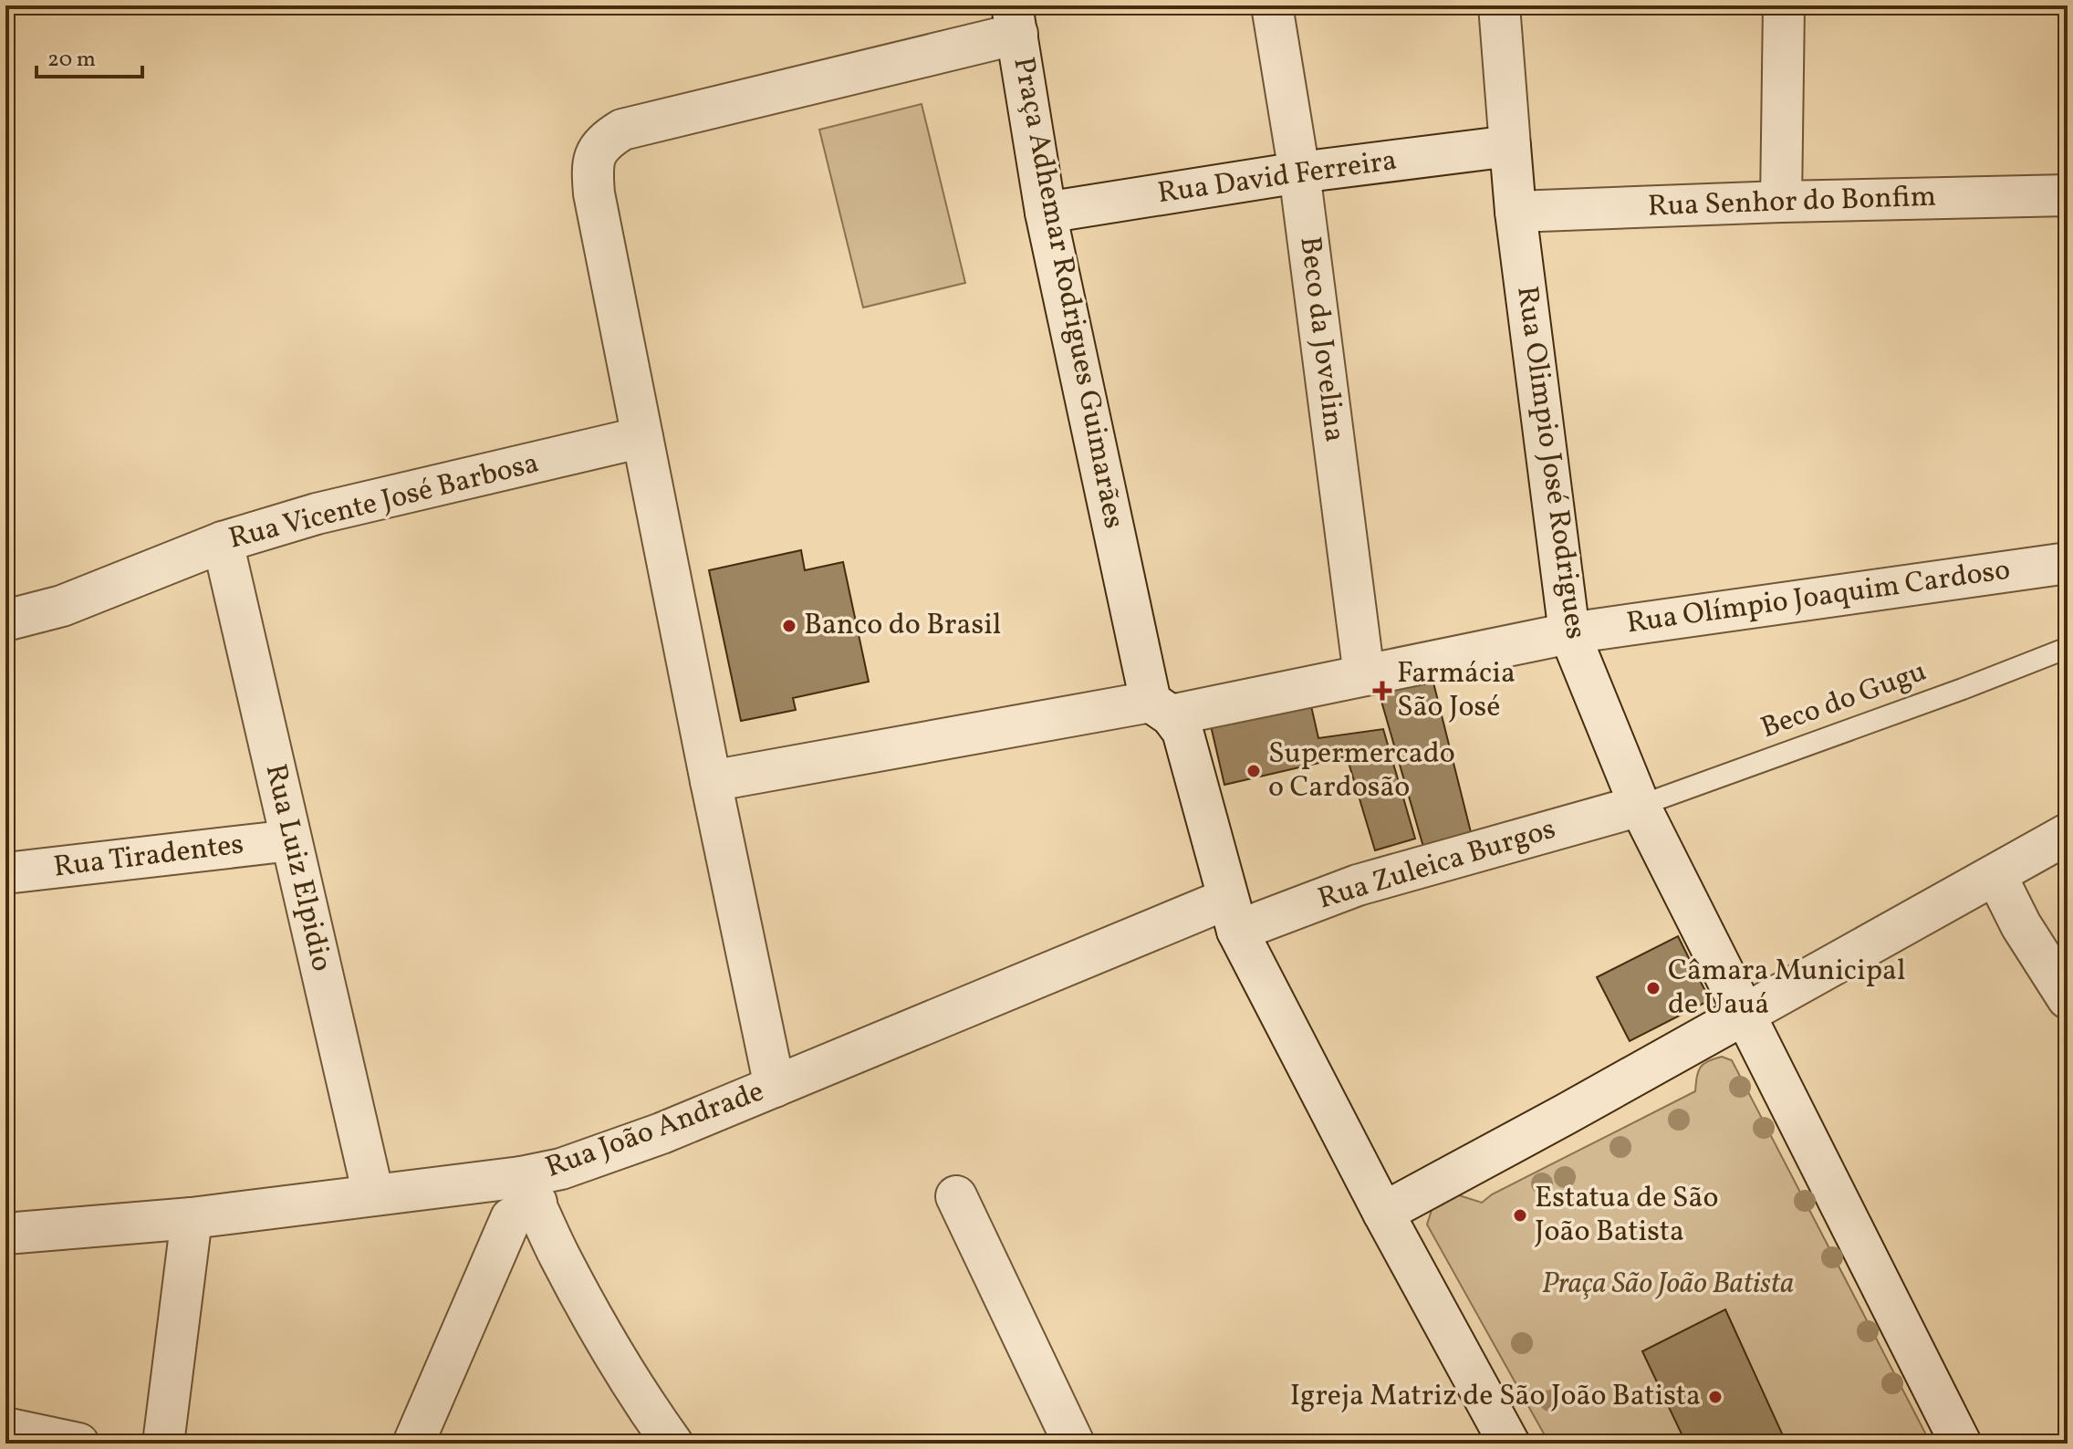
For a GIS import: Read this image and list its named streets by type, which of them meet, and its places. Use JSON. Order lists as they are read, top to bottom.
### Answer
{
  "streets": {
    "street": [
      "Rua David Ferreira",
      "Rua Senhor do Bonfim",
      "Praça Adhemar Rodrigues Guimarães",
      "Beco da Jovelina",
      "Rua Olimpio José Rodrigues",
      "Rua Vicente José Barbosa",
      "Rua Olímpio Joaquim Cardoso",
      "Rua Tiradentes",
      "Rua Zuleica Burgos",
      "Rua Luiz Elpidio",
      "Rua João Andrade"
    ],
    "lane": ["Beco do Gugu"]
  },
  "crossings": [
    ["Rua David Ferreira", "Praça Adhemar Rodrigues Guimarães"],
    ["Rua David Ferreira", "Beco da Jovelina"],
    ["Rua David Ferreira", "Rua Olimpio José Rodrigues"],
    ["Rua Senhor do Bonfim", "Rua Olimpio José Rodrigues"],
    ["Praça Adhemar Rodrigues Guimarães", "Rua Vicente José Barbosa"],
    ["Praça Adhemar Rodrigues Guimarães", "Rua Olímpio Joaquim Cardoso"],
    ["Praça Adhemar Rodrigues Guimarães", "Rua Zuleica Burgos"],
    ["Praça Adhemar Rodrigues Guimarães", "Rua João Andrade"],
    ["Beco da Jovelina", "Rua Olímpio Joaquim Cardoso"],
    ["Rua Olimpio José Rodrigues", "Rua Olímpio Joaquim Cardoso"],
    ["Rua Olimpio José Rodrigues", "Beco do Gugu"],
    ["Rua Olimpio José Rodrigues", "Rua Zuleica Burgos"],
    ["Rua Vicente José Barbosa", "Rua Luiz Elpidio"],
    ["Beco do Gugu", "Rua Zuleica Burgos"],
    ["Rua Tiradentes", "Rua Luiz Elpidio"],
    ["Rua Zuleica Burgos", "Rua João Andrade"],
    ["Rua Luiz Elpidio", "Rua João Andrade"]
  ],
  "parks": ["Praça São João Batista"],
  "places": {
    "other": [
      "Banco do Brasil",
      "Supermercado o Cardosão",
      "Câmara Municipal de Uauá",
      "Estatua de São João Batista",
      "Igreja Matriz de São João Batista"
    ],
    "health": ["Farmácia São José"]
  },
  "scale_bar": "20 m"
}
